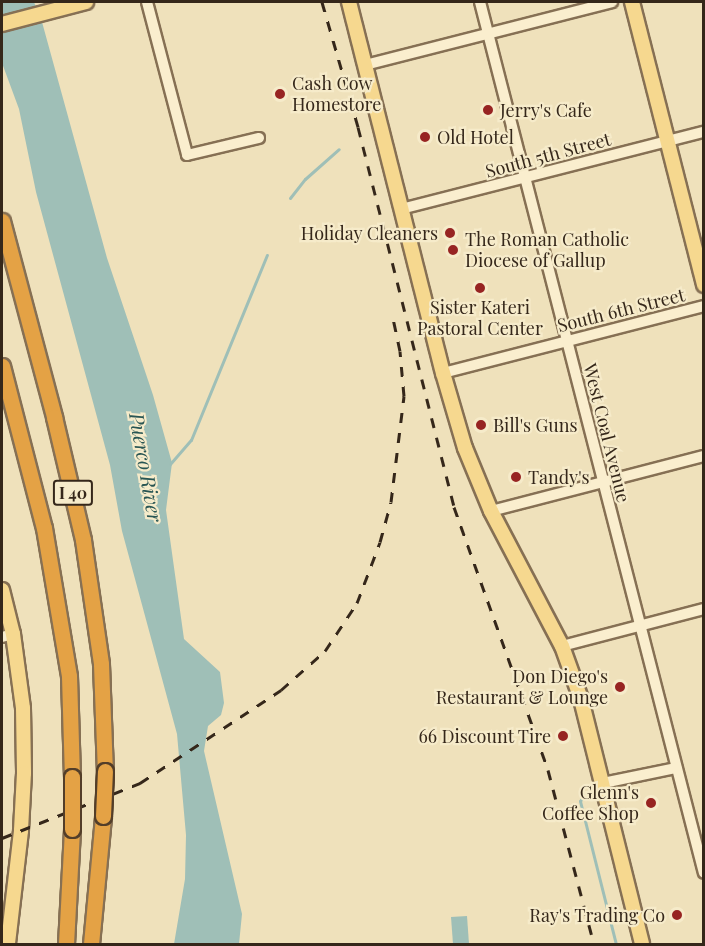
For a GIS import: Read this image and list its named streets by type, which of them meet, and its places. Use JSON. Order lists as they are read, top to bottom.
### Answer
{
  "streets": {
    "highway": ["I 40"],
    "street": ["South 5th Street", "South 6th Street", "West Coal Avenue"]
  },
  "crossings": [
    ["South 5th Street", "West Coal Avenue"],
    ["South 6th Street", "West Coal Avenue"]
  ],
  "water": ["Puerco River"],
  "places": [
    "Cash Cow Homestore",
    "Jerry's Cafe",
    "Old Hotel",
    "Holiday Cleaners",
    "The Roman Catholic Diocese of Gallup",
    "Sister Kateri Pastoral Center",
    "Bill's Guns",
    "Tandy's",
    "Don Diego's Restaurant & Lounge",
    "66 Discount Tire",
    "Glenn's Coffee Shop",
    "Ray's Trading Co"
  ]
}
